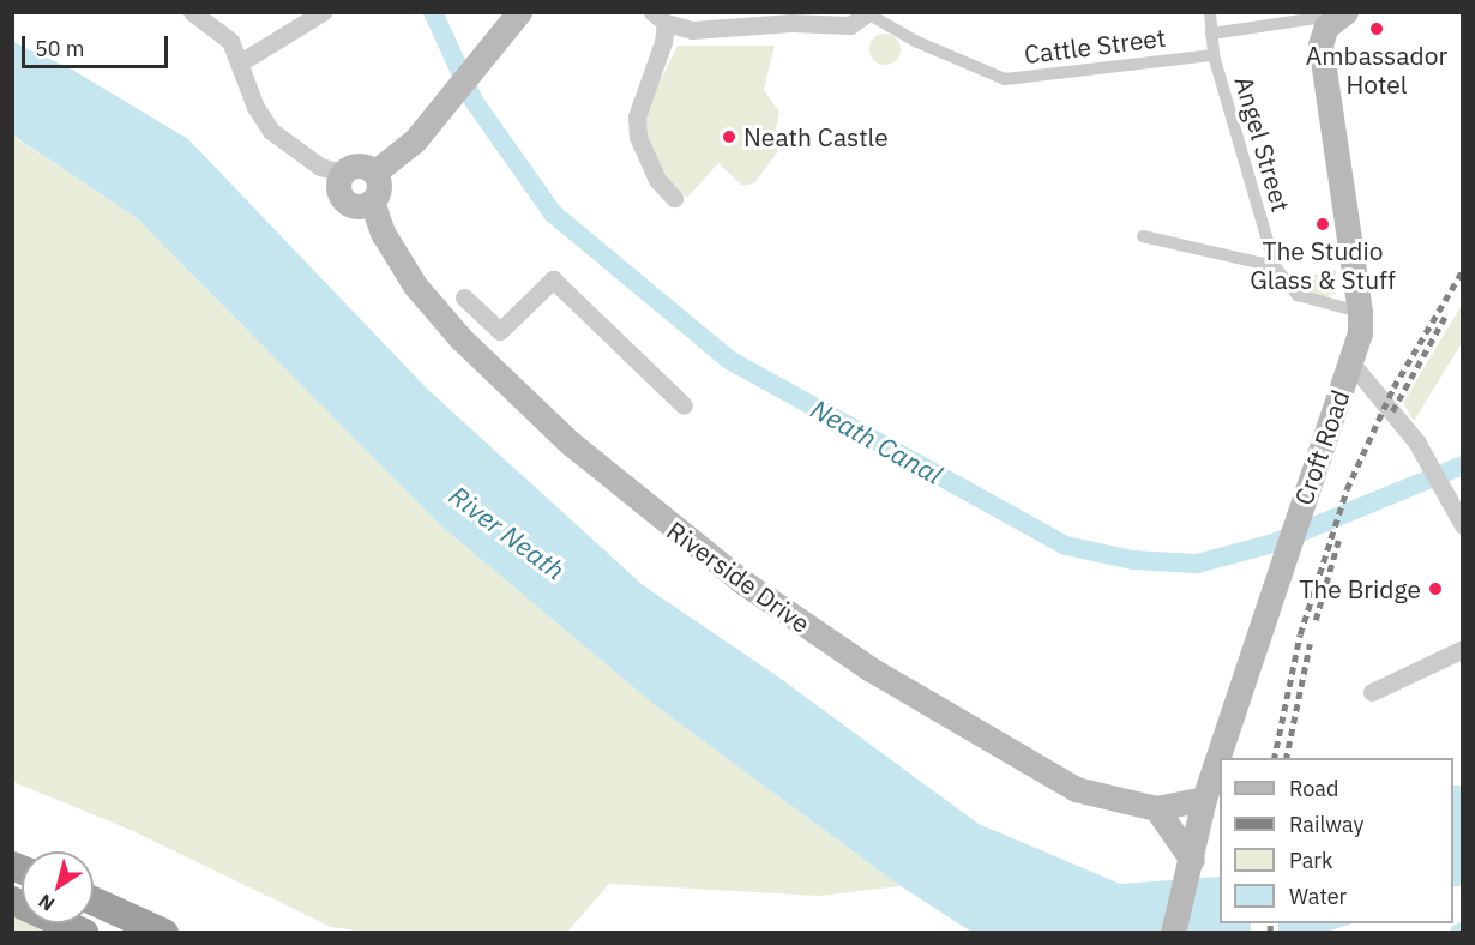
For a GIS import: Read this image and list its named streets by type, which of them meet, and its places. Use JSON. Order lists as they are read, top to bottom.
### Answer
{
  "streets": {
    "main road": ["Croft Road", "Riverside Drive"],
    "street": ["Cattle Street", "Angel Street"]
  },
  "crossings": [
    ["Cattle Street", "Angel Street"],
    ["Croft Road", "Riverside Drive"]
  ],
  "water": ["Neath Canal", "River Neath"],
  "places": [
    "Ambassador Hotel",
    "Neath Castle",
    "The Studio Glass & Stuff",
    "The Bridge"
  ],
  "legend": [
    "Road",
    "Railway",
    "Park",
    "Water"
  ],
  "scale_bar": "50 m",
  "north": "bottom left"
}
